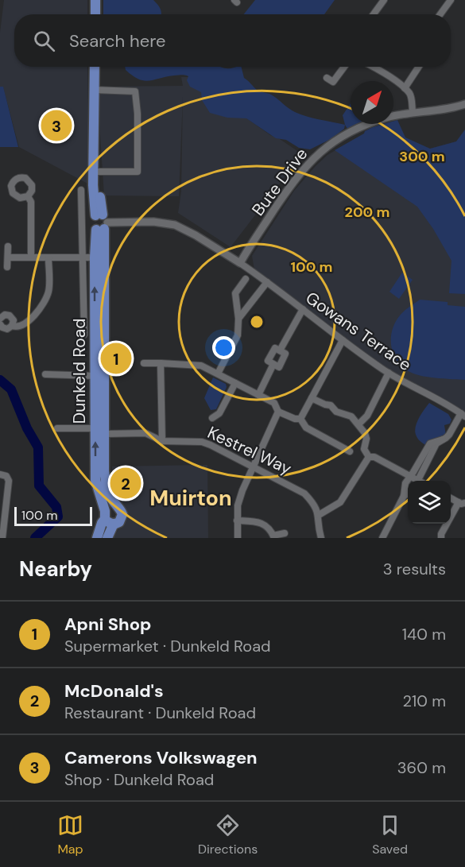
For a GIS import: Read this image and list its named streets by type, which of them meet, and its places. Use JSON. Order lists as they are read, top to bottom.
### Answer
{
  "streets": {
    "main road": ["Dunkeld Road"],
    "street": ["Bute Drive", "Gowans Terrace", "Kestrel Way"]
  },
  "crossings": [
    ["Bute Drive", "Gowans Terrace"],
    ["Gowans Terrace", "Dunkeld Road"],
    ["Dunkeld Road", "Kestrel Way"]
  ],
  "districts": ["Muirton"],
  "scale_bar": "100 m",
  "north": "top right",
  "page": {
    "search": "Search here",
    "pins": ["3", "1", "2"],
    "scale": "100 m",
    "heading": ["Nearby", "3 results"],
    "list": [
      {
        "mark": "1",
        "name": "Apni Shop",
        "note": "Supermarket · Dunkeld Road",
        "value": "140 m"
      },
      {
        "mark": "2",
        "name": "McDonald's",
        "note": "Restaurant · Dunkeld Road",
        "value": "210 m"
      },
      {
        "mark": "3",
        "name": "Camerons Volkswagen",
        "note": "Shop · Dunkeld Road",
        "value": "360 m"
      }
    ],
    "nav": ["Map", "Directions", "Saved"]
  },
  "rings": ["300 m", "200 m", "100 m"]
}
